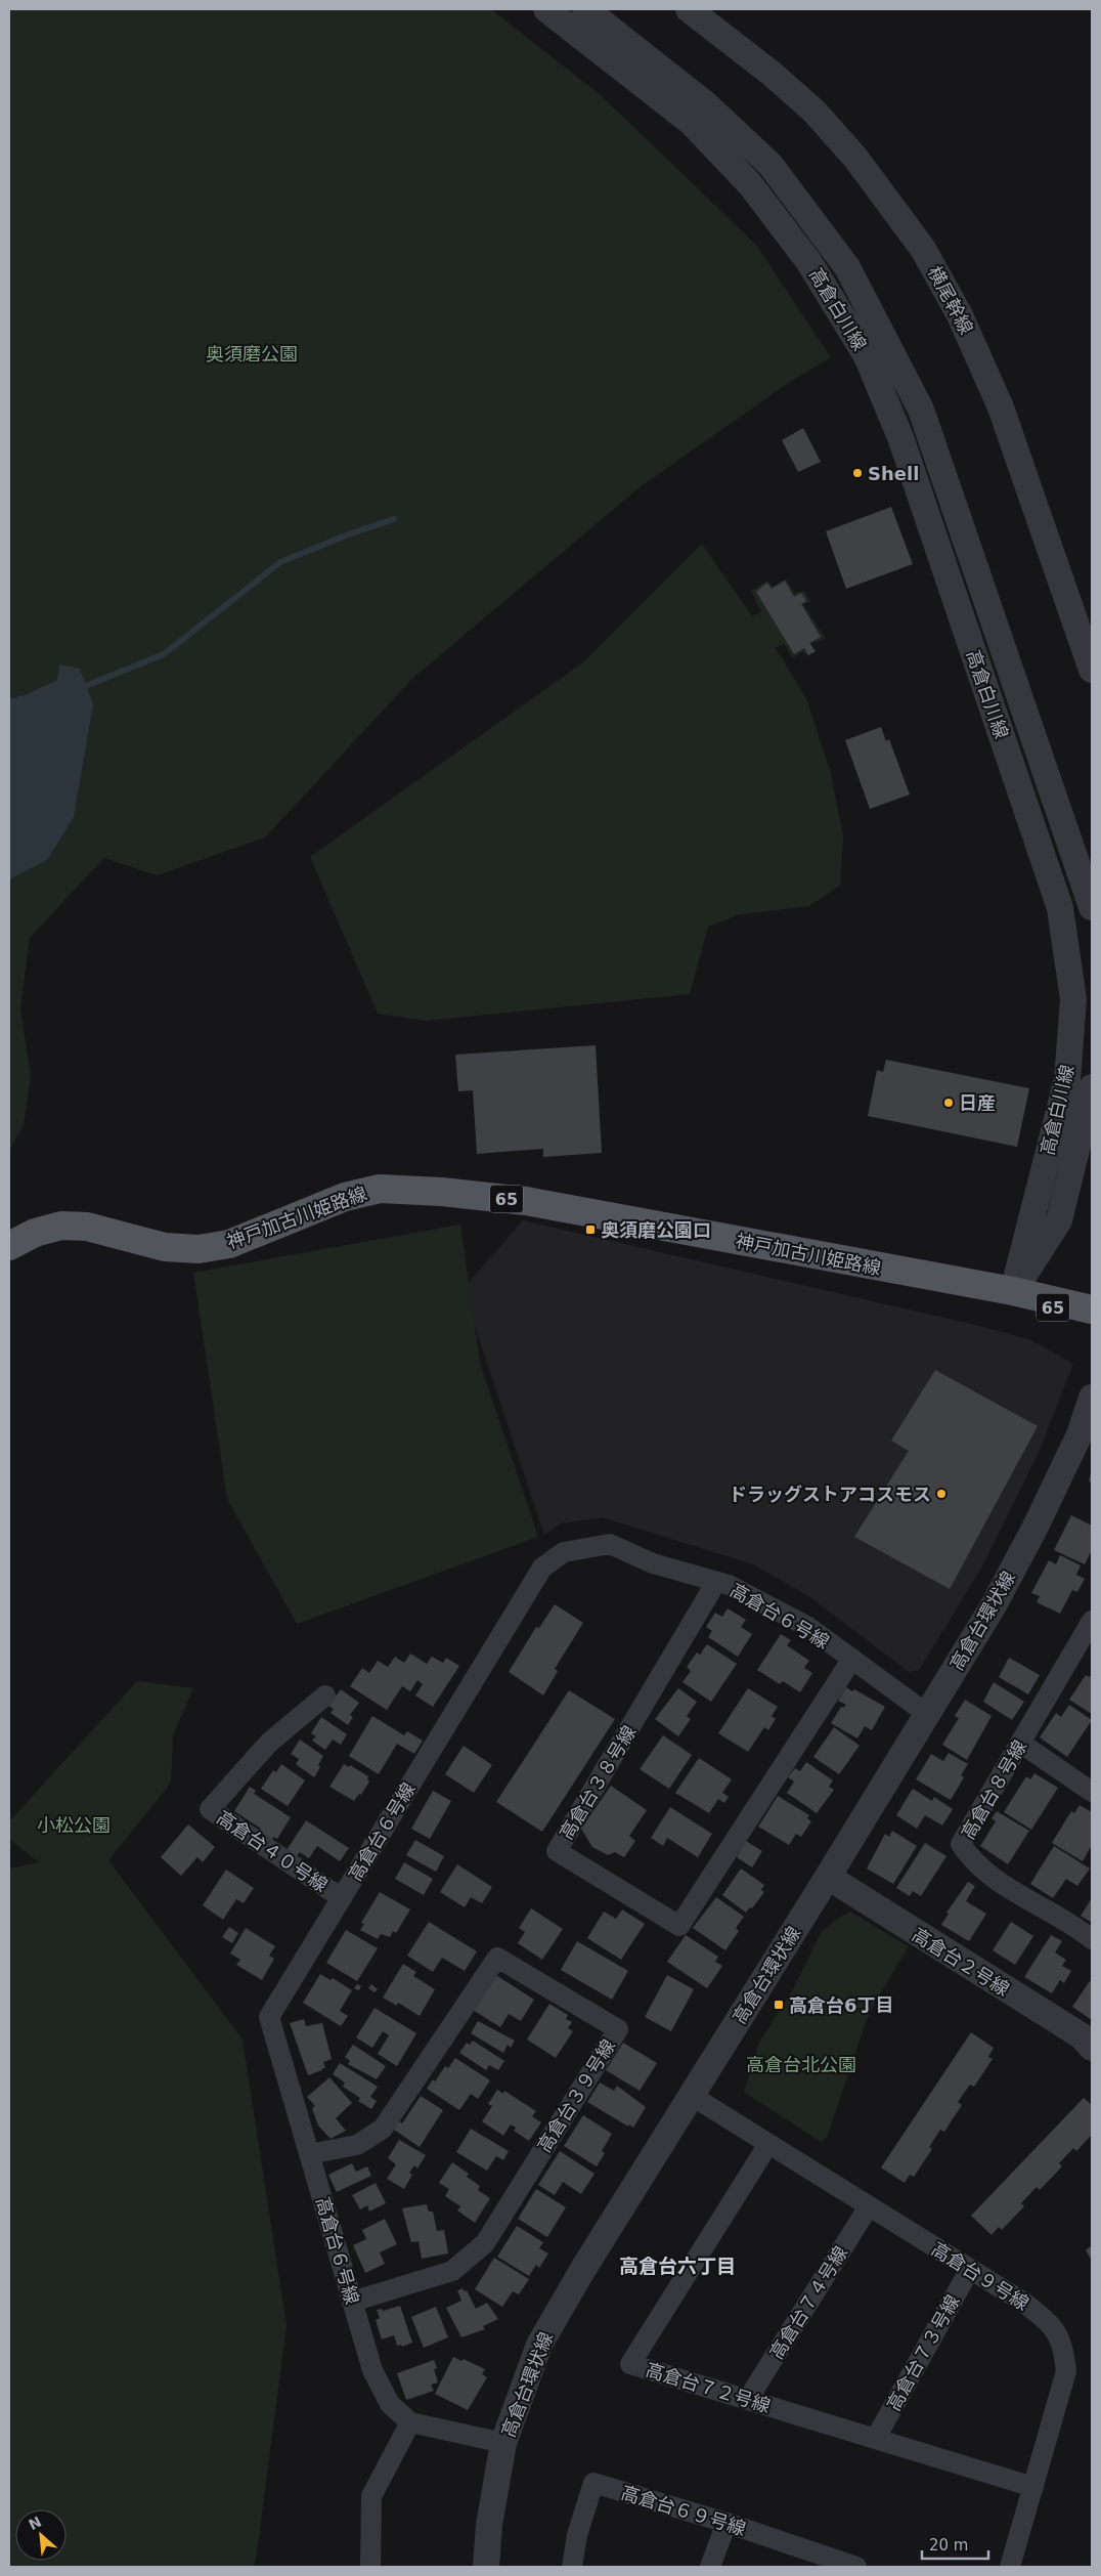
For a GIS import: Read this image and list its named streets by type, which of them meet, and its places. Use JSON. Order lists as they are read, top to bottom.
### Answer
{
  "streets": {
    "main road": ["65", "神戸加古川姫路線"],
    "street": [
      "横尾幹線",
      "高倉白川線",
      "高倉台６号線",
      "高倉台環状線",
      "高倉台３８号線",
      "高倉台８号線",
      "高倉台４０号線",
      "高倉台２号線",
      "高倉台３９号線",
      "高倉台９号線",
      "高倉台７４号線",
      "高倉台７３号線",
      "高倉台７２号線",
      "高倉台６９号線"
    ]
  },
  "crossings": [
    ["高倉白川線", "神戸加古川姫路線"],
    ["高倉台６号線", "高倉台環状線"],
    ["高倉台６号線", "高倉台３８号線"],
    ["高倉台６号線", "高倉台４０号線"],
    ["高倉台６号線", "高倉台３９号線"],
    ["高倉台環状線", "高倉台２号線"],
    ["高倉台環状線", "高倉台９号線"],
    ["高倉台９号線", "高倉台７４号線"],
    ["高倉台９号線", "高倉台７３号線"],
    ["高倉台９号線", "高倉台７２号線"],
    ["高倉台７４号線", "高倉台７２号線"],
    ["高倉台７３号線", "高倉台７２号線"]
  ],
  "districts": ["高倉台六丁目"],
  "parks": ["奥須磨公園", "小松公園", "高倉台北公園"],
  "places": {
    "other": ["Shell", "日産", "ドラッグストアコスモス"],
    "transit": ["奥須磨公園口", "高倉台6丁目"]
  },
  "scale_bar": "20 m",
  "north": "top left"
}
